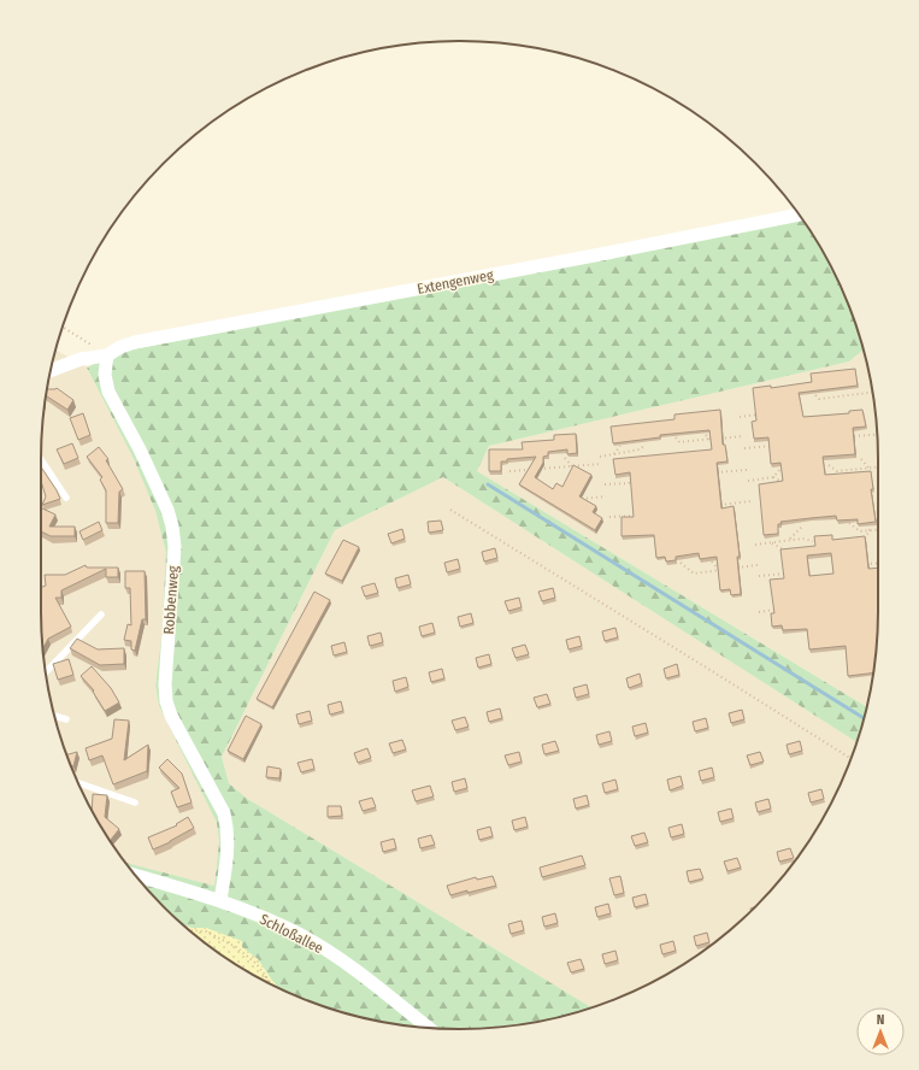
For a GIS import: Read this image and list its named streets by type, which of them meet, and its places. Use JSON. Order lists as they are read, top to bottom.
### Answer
{
  "streets": {
    "street": ["Extengenweg", "Robbenweg", "Schloßallee"]
  },
  "crossings": [
    ["Extengenweg", "Robbenweg"],
    ["Robbenweg", "Schloßallee"]
  ],
  "north": "top"
}
